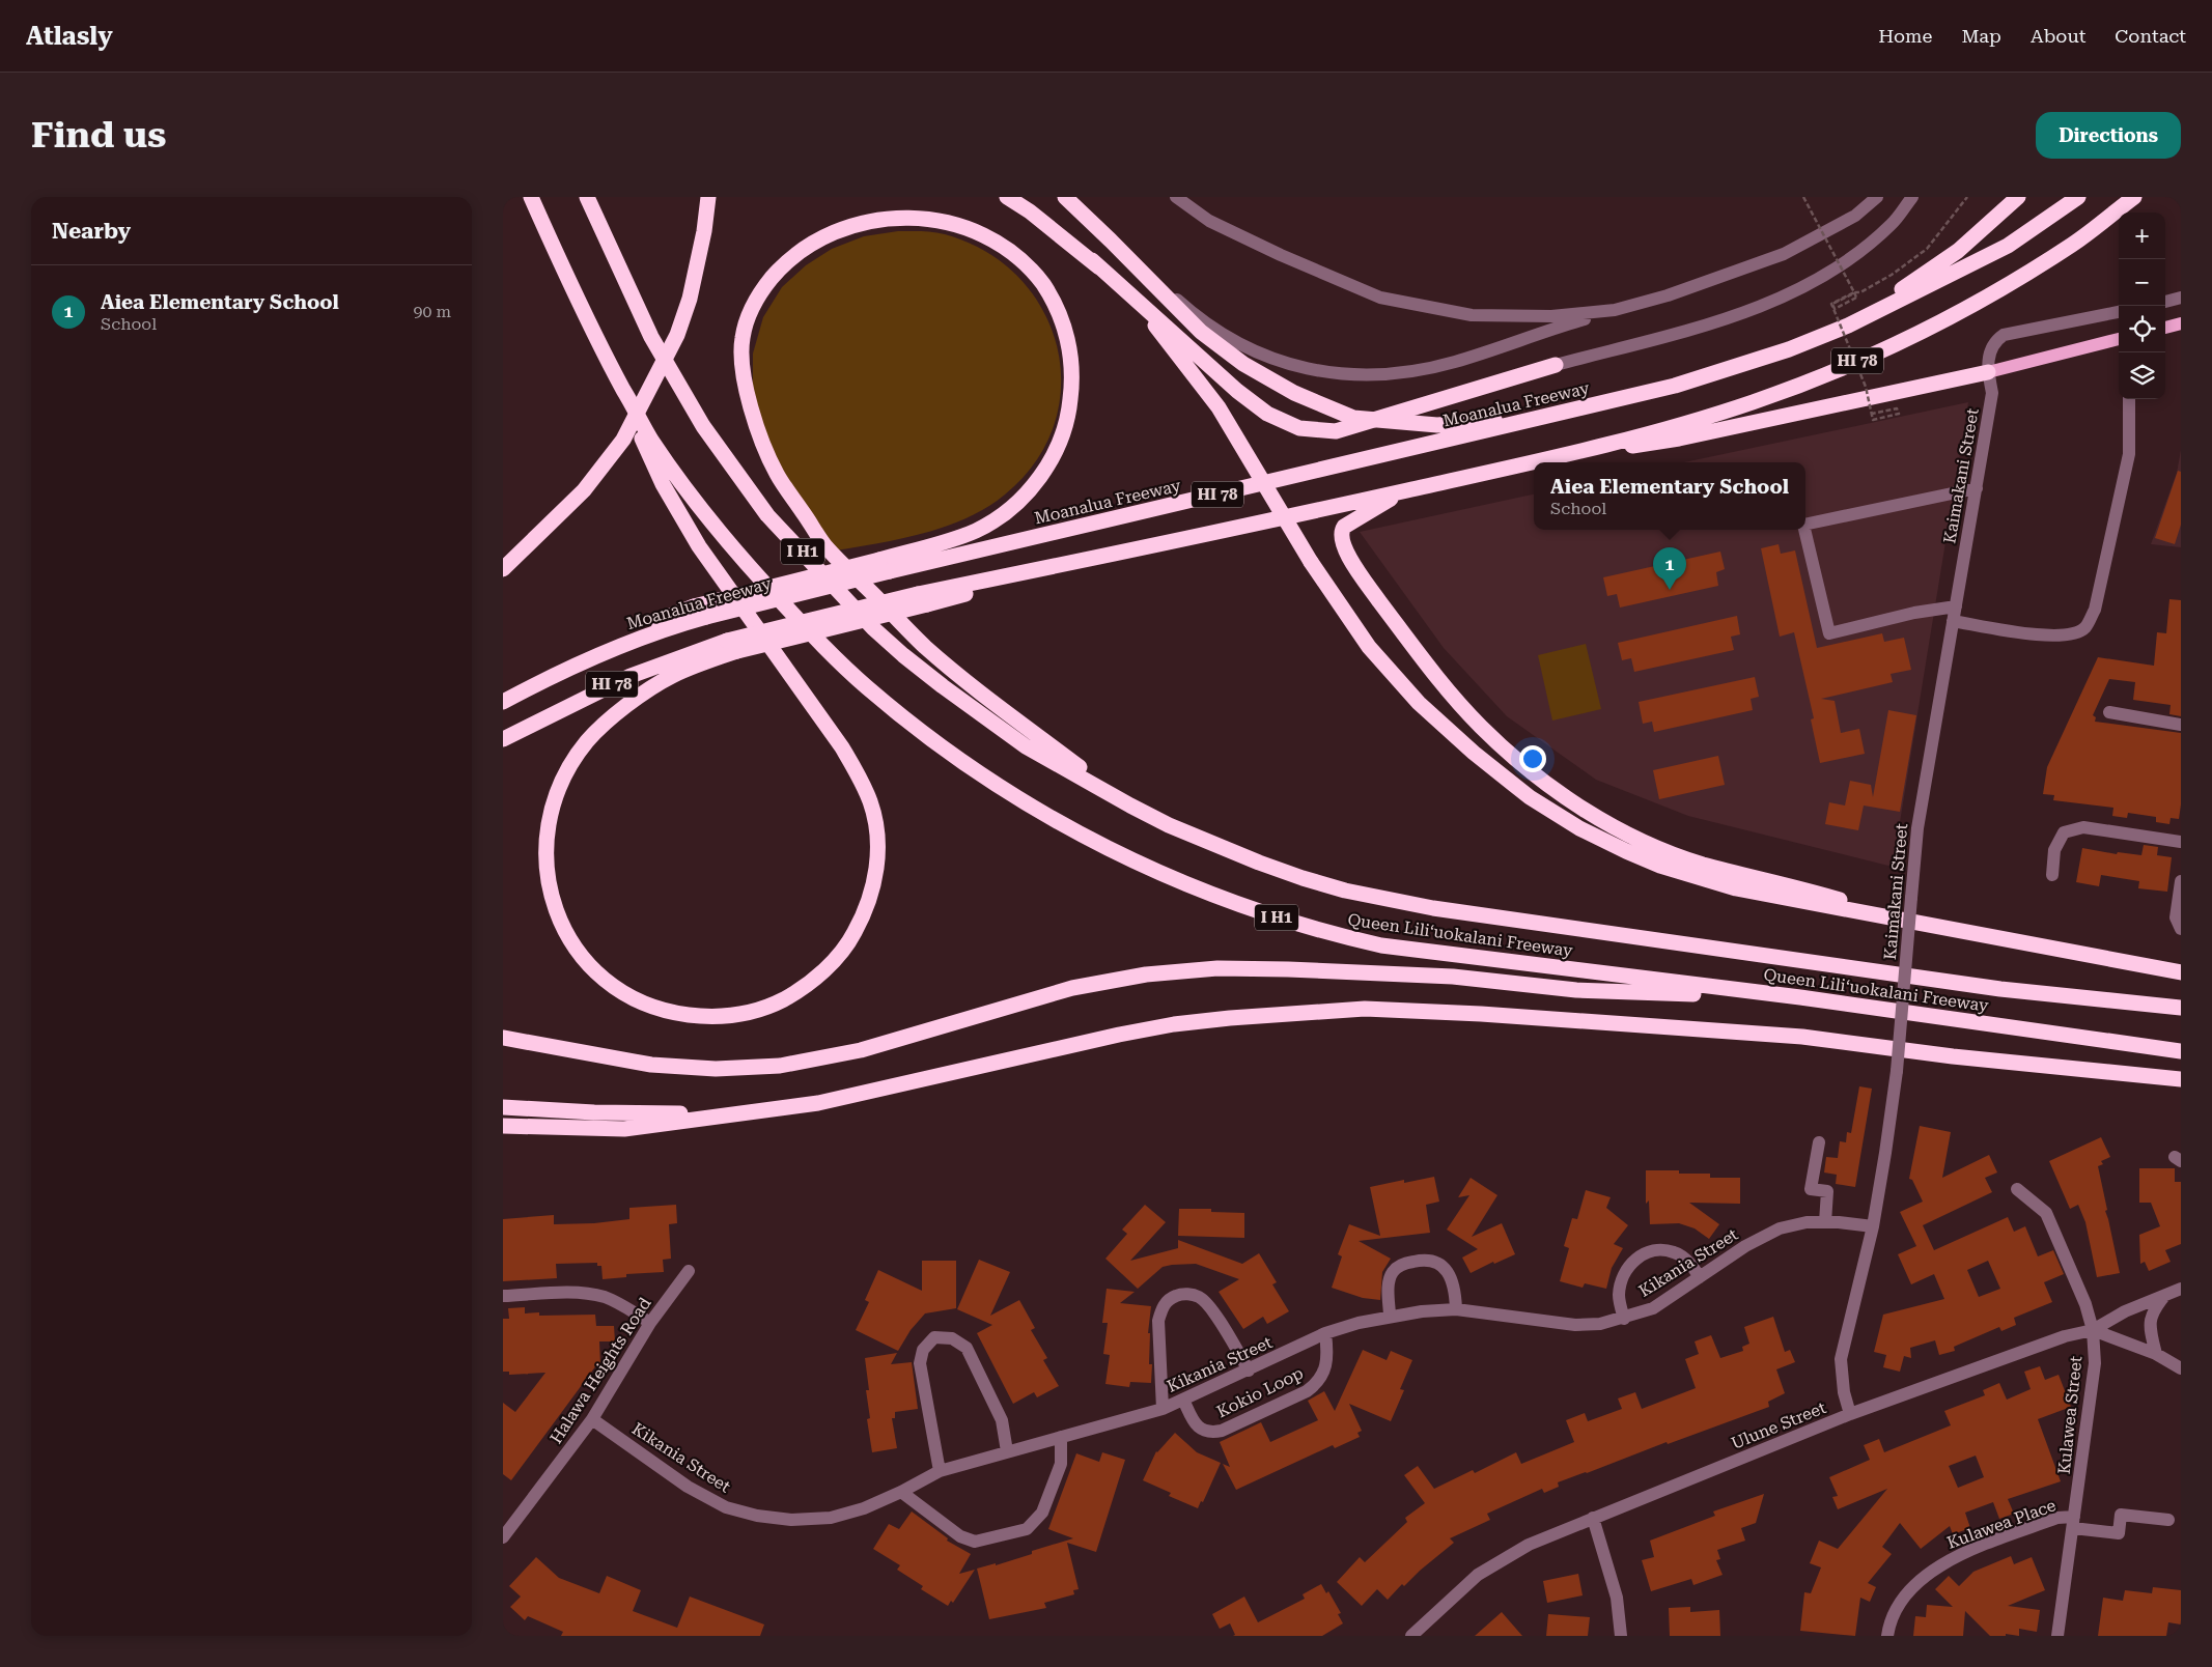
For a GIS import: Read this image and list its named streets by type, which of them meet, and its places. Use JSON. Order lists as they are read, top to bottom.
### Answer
{
  "streets": {
    "highway": [
      "HI 78",
      "Moanalua Freeway",
      "I H1",
      "Queen Liliʻuokalani Freeway"
    ],
    "street": [
      "Kaimakani Street",
      "Kikania Street",
      "Halawa Heights Road",
      "Kokio Loop",
      "Kulawea Street",
      "Ulune Street",
      "Kulawea Place"
    ]
  },
  "crossings": [
    ["HI 78", "Moanalua Freeway"],
    ["Kaimakani Street", "Kikania Street"],
    ["Kaimakani Street", "Ulune Street"],
    ["Kikania Street", "Halawa Heights Road"],
    ["Kikania Street", "Kokio Loop"],
    ["Kulawea Street", "Ulune Street"],
    ["Kulawea Street", "Kulawea Place"]
  ],
  "page": {
    "header": "Atlasly",
    "nav": [
      "Home",
      "Map",
      "About",
      "Contact"
    ],
    "buttons": "Directions",
    "title": "Find us",
    "heading": "Nearby",
    "map_buttons": ["+", "−"],
    "list": [
      {
        "mark": "1",
        "name": "Aiea Elementary School",
        "note": "School",
        "value": "90 m"
      }
    ],
    "popup": ["Aiea Elementary School", "School"],
    "pins": "1"
  }
}
